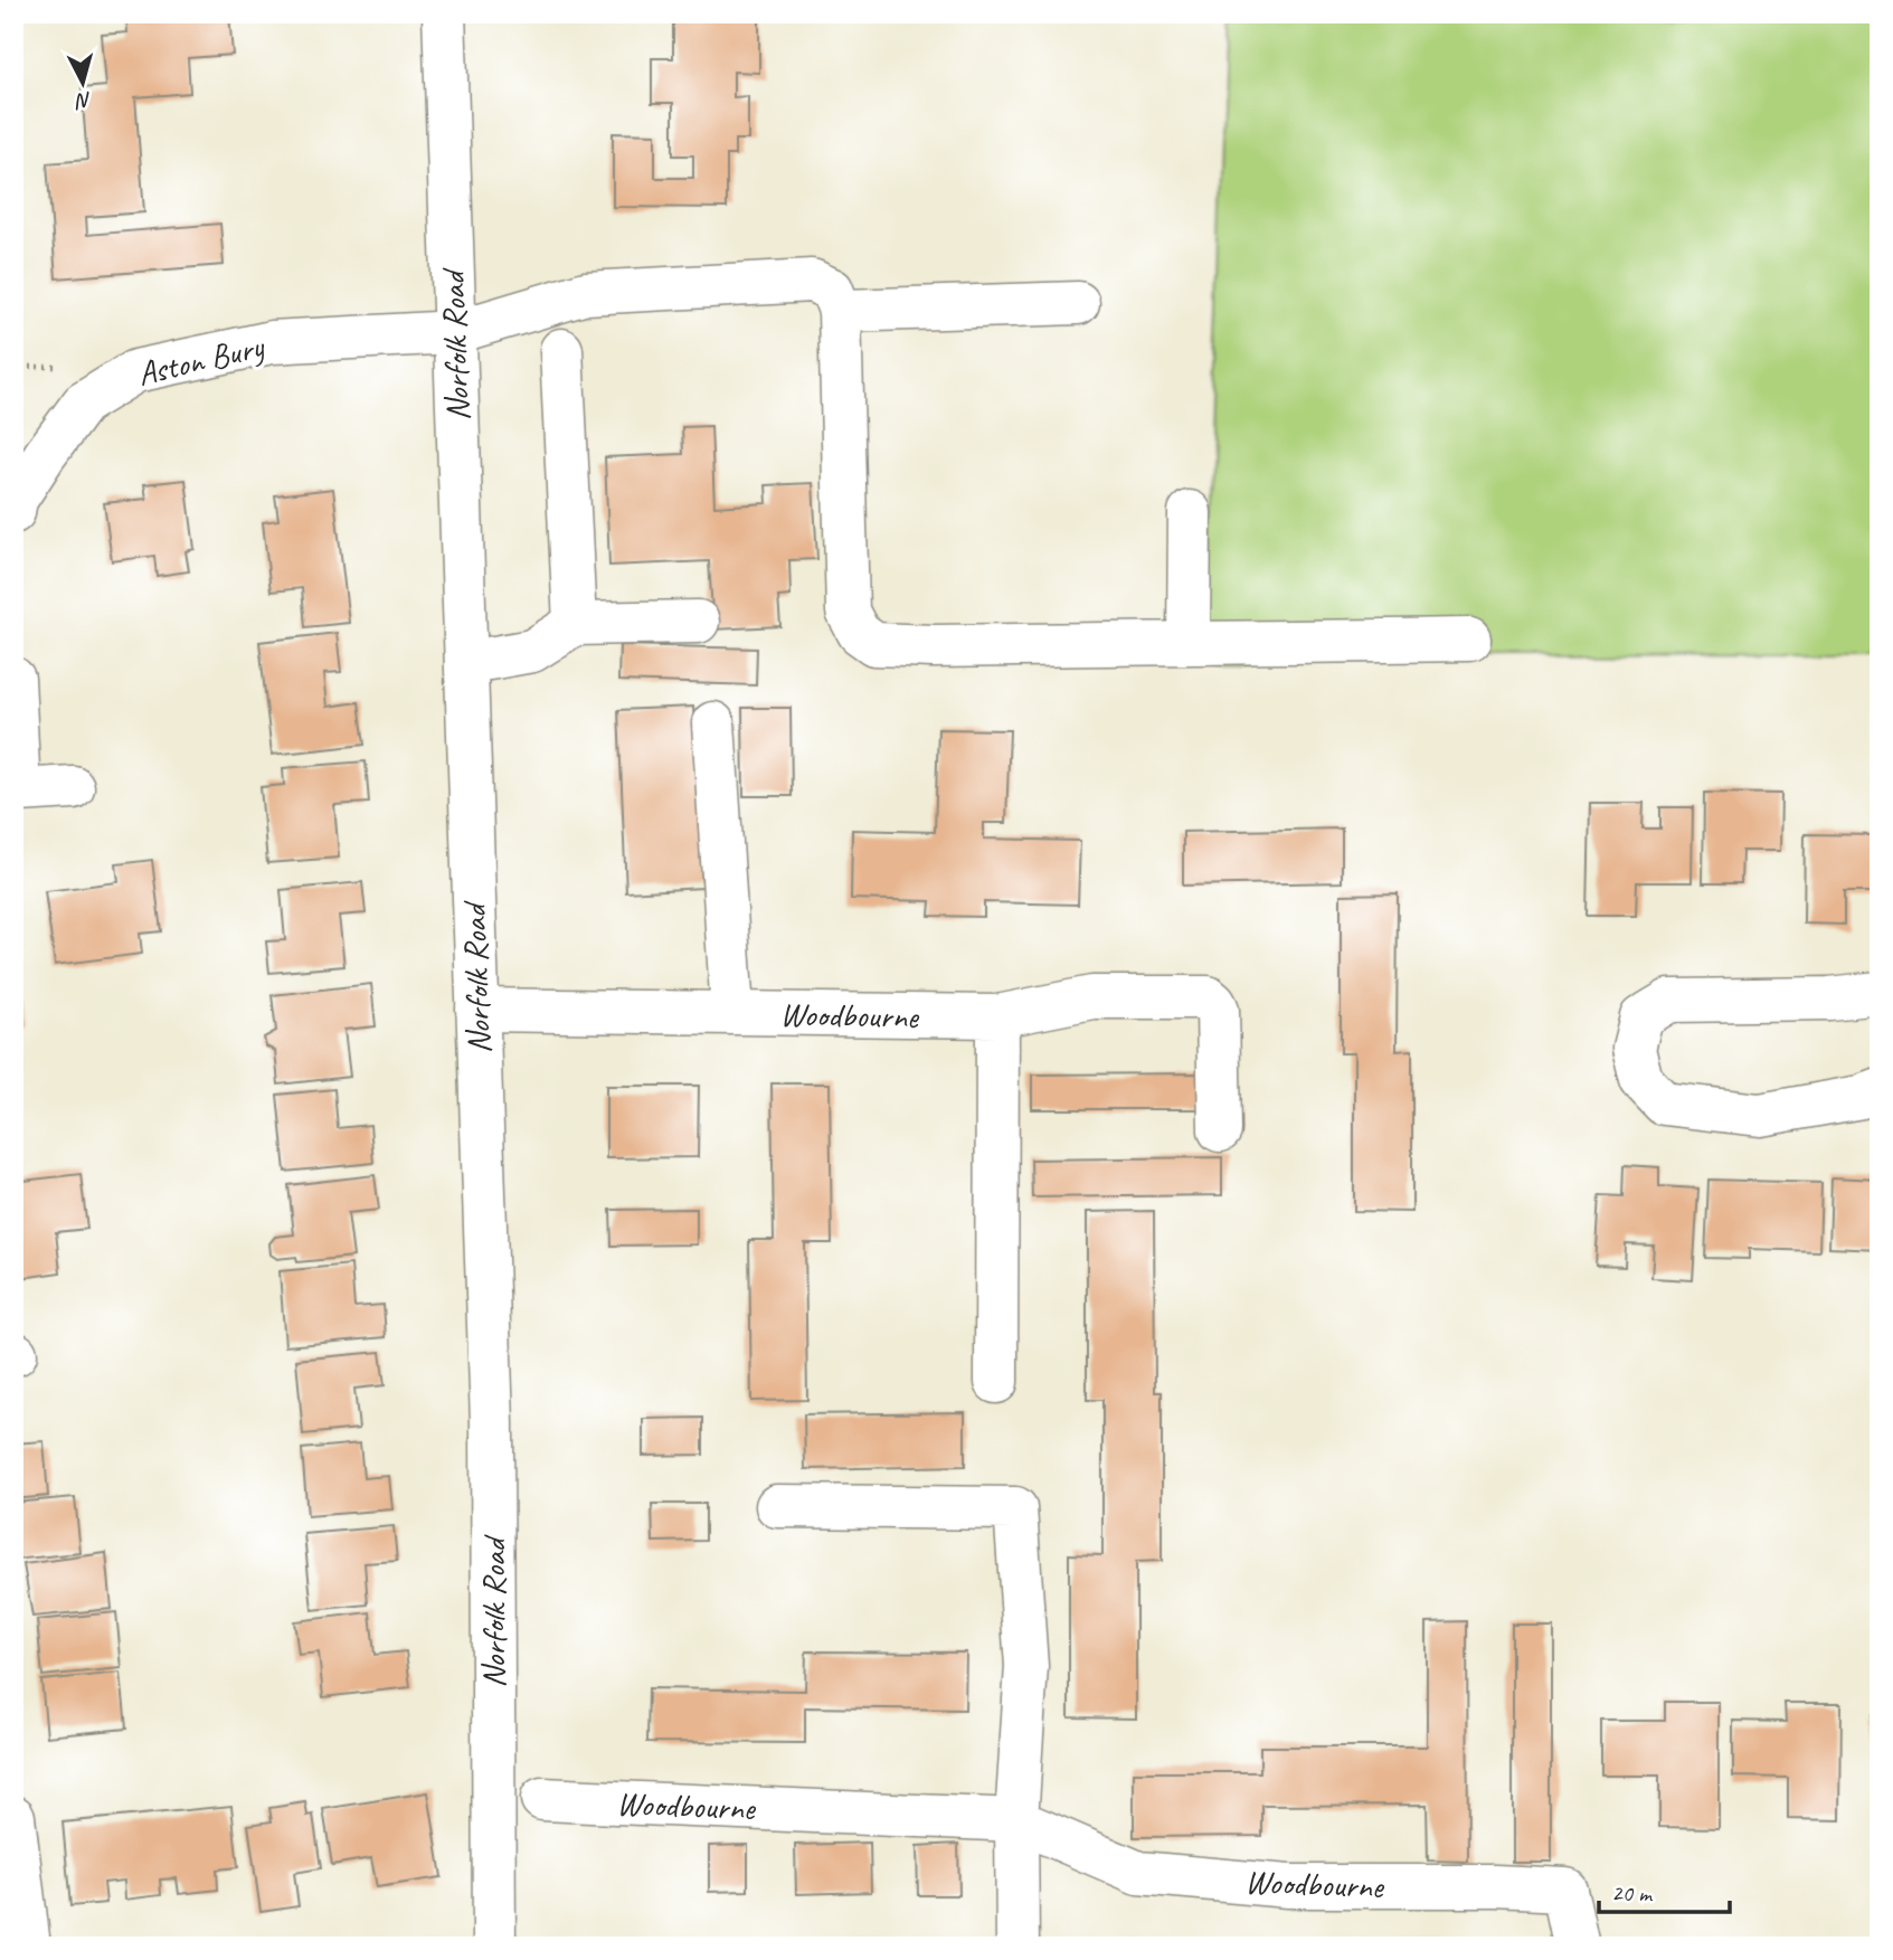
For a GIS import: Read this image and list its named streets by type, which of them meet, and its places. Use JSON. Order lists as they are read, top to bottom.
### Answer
{
  "streets": {
    "street": ["Norfolk Road", "Aston Bury", "Woodbourne"]
  },
  "crossings": [
    ["Norfolk Road", "Aston Bury"],
    ["Norfolk Road", "Woodbourne"]
  ],
  "scale_bar": "20 m",
  "north": "bottom"
}
